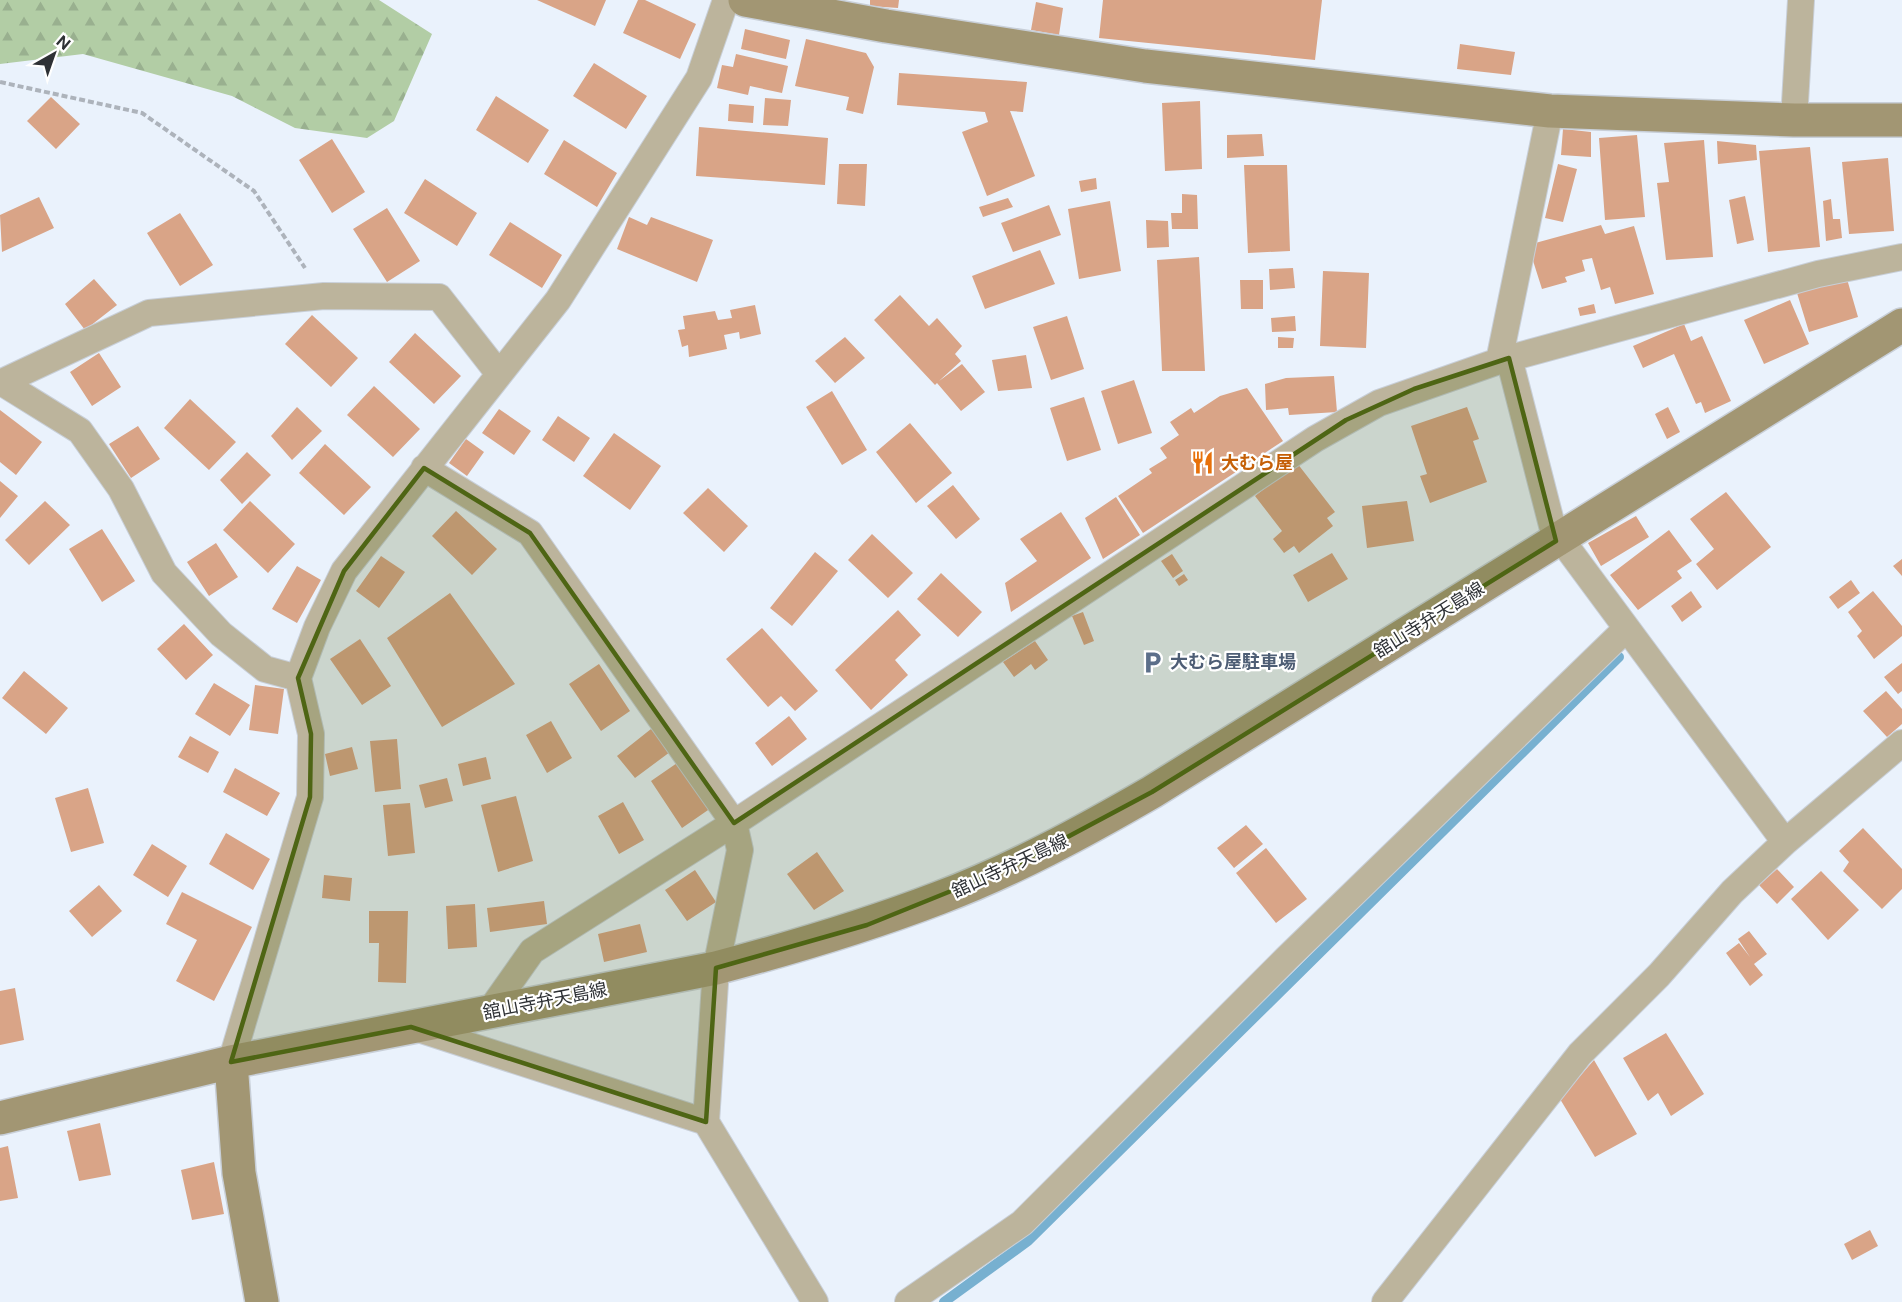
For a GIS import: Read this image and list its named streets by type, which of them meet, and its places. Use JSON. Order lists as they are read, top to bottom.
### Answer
{
  "streets": {
    "main road": ["舘山寺弁天島線"]
  },
  "places": {
    "restaurant": ["大むら屋"],
    "parking": ["大むら屋駐車場"]
  },
  "north": "top right"
}
